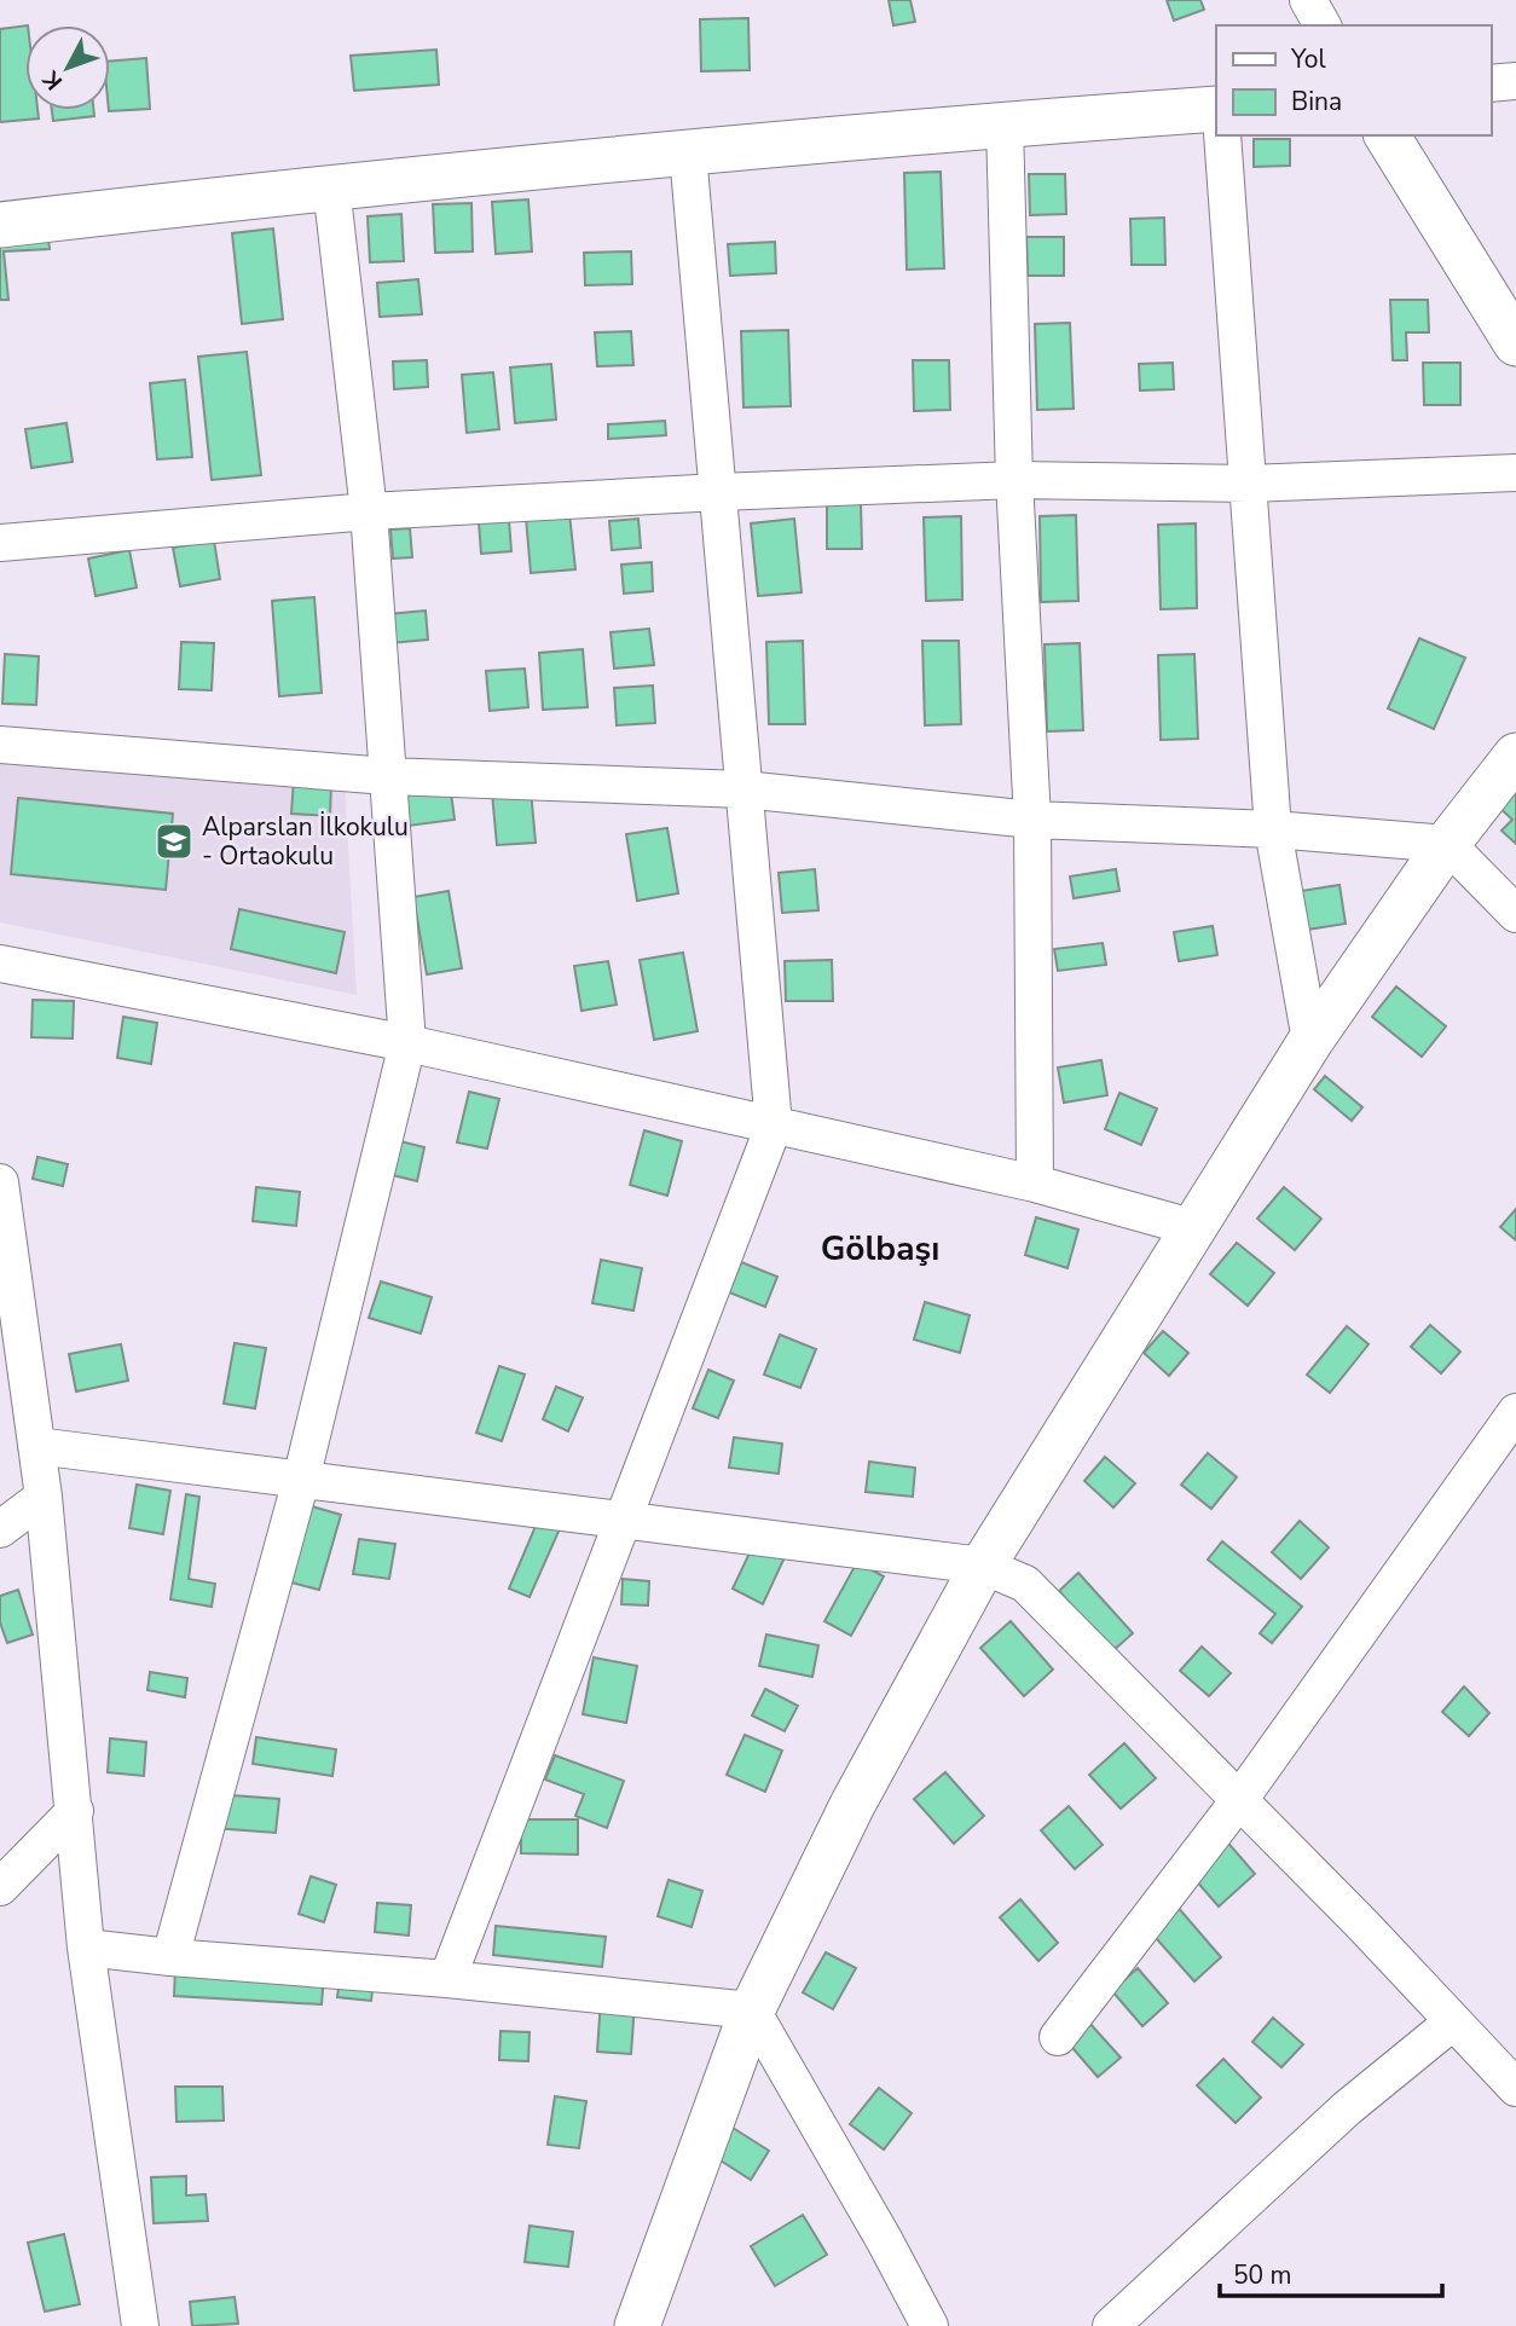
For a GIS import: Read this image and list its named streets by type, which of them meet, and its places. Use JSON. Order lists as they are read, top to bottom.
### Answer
{
  "districts": ["Gölbaşı"],
  "places": {
    "school or university": ["Alparslan İlkokulu - Ortaokulu"]
  },
  "legend": ["Yol", "Bina"],
  "scale_bar": "50 m",
  "north": "bottom left"
}
